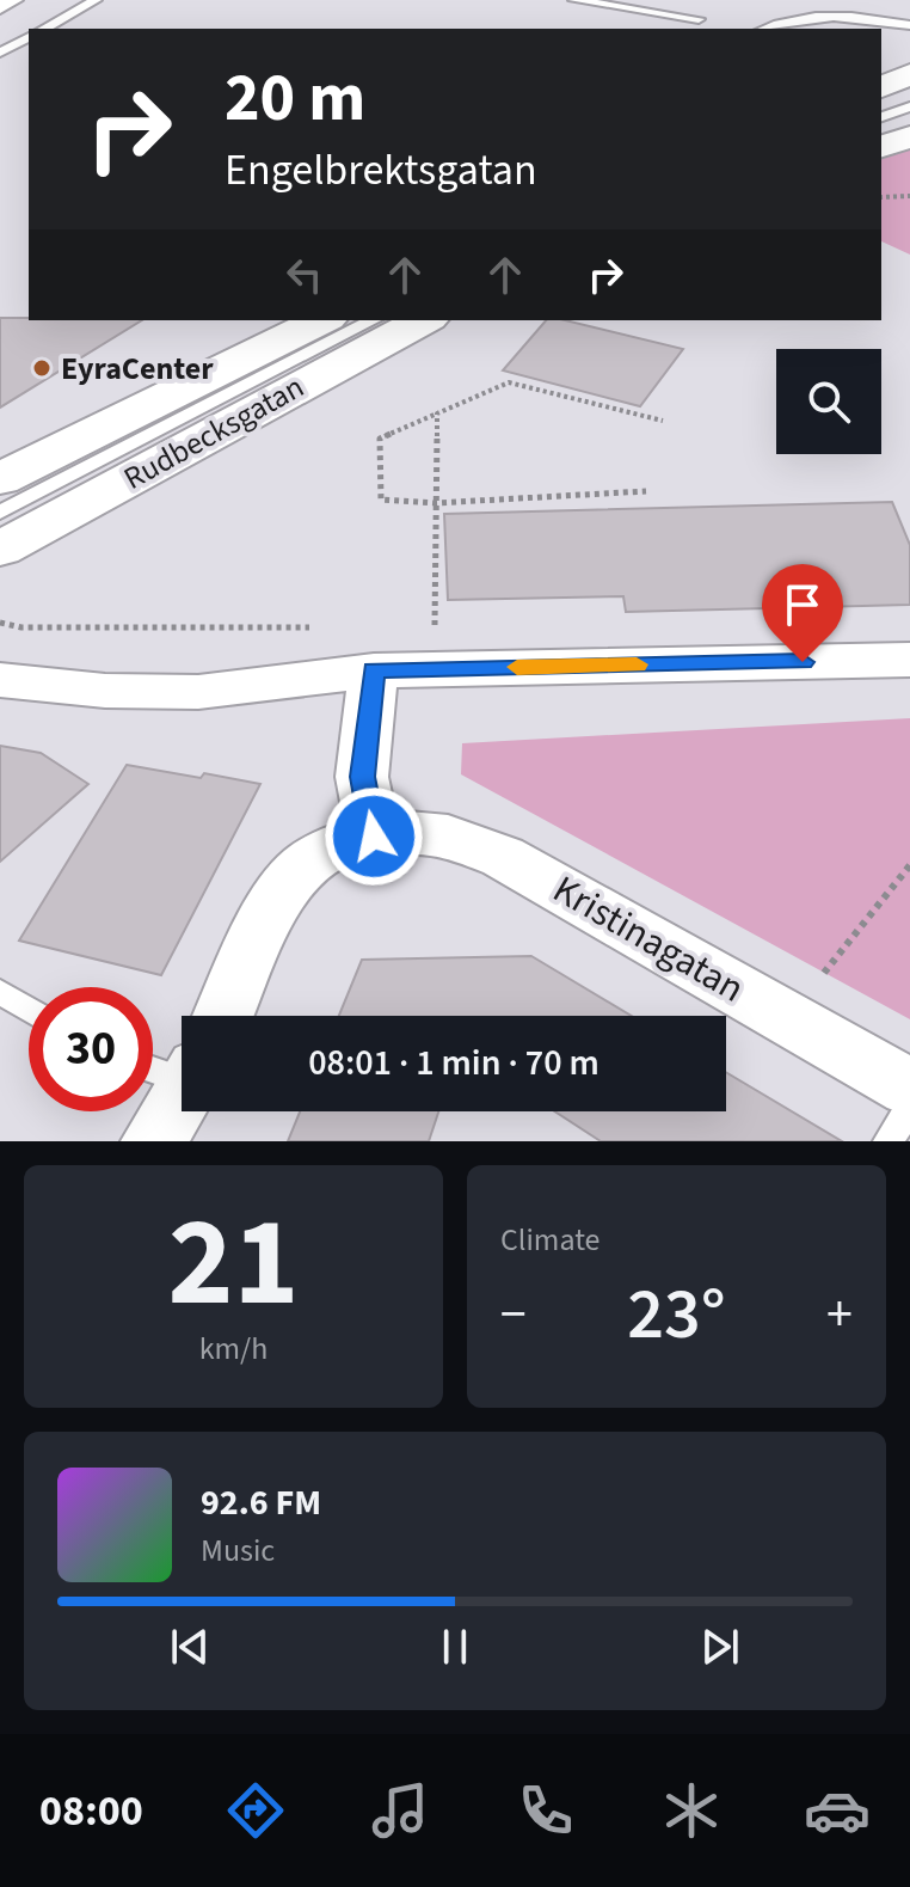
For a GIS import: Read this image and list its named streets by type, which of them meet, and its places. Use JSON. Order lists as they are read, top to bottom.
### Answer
{
  "streets": {
    "main road": ["Rudbecksgatan"],
    "street": ["Kristinagatan"]
  },
  "places": ["EyraCenter"],
  "page": {
    "turn": ["20 m", "Engelbrektsgatan"],
    "limit": "30",
    "trip": "08:01 · 1 min · 70 m",
    "tile": [
      ["21", "km/h"],
      "Climate"
    ],
    "heat": ["−", "23°", "+"],
    "song": ["92.6 FM", "Music"],
    "tabs": "08:00"
  }
}
